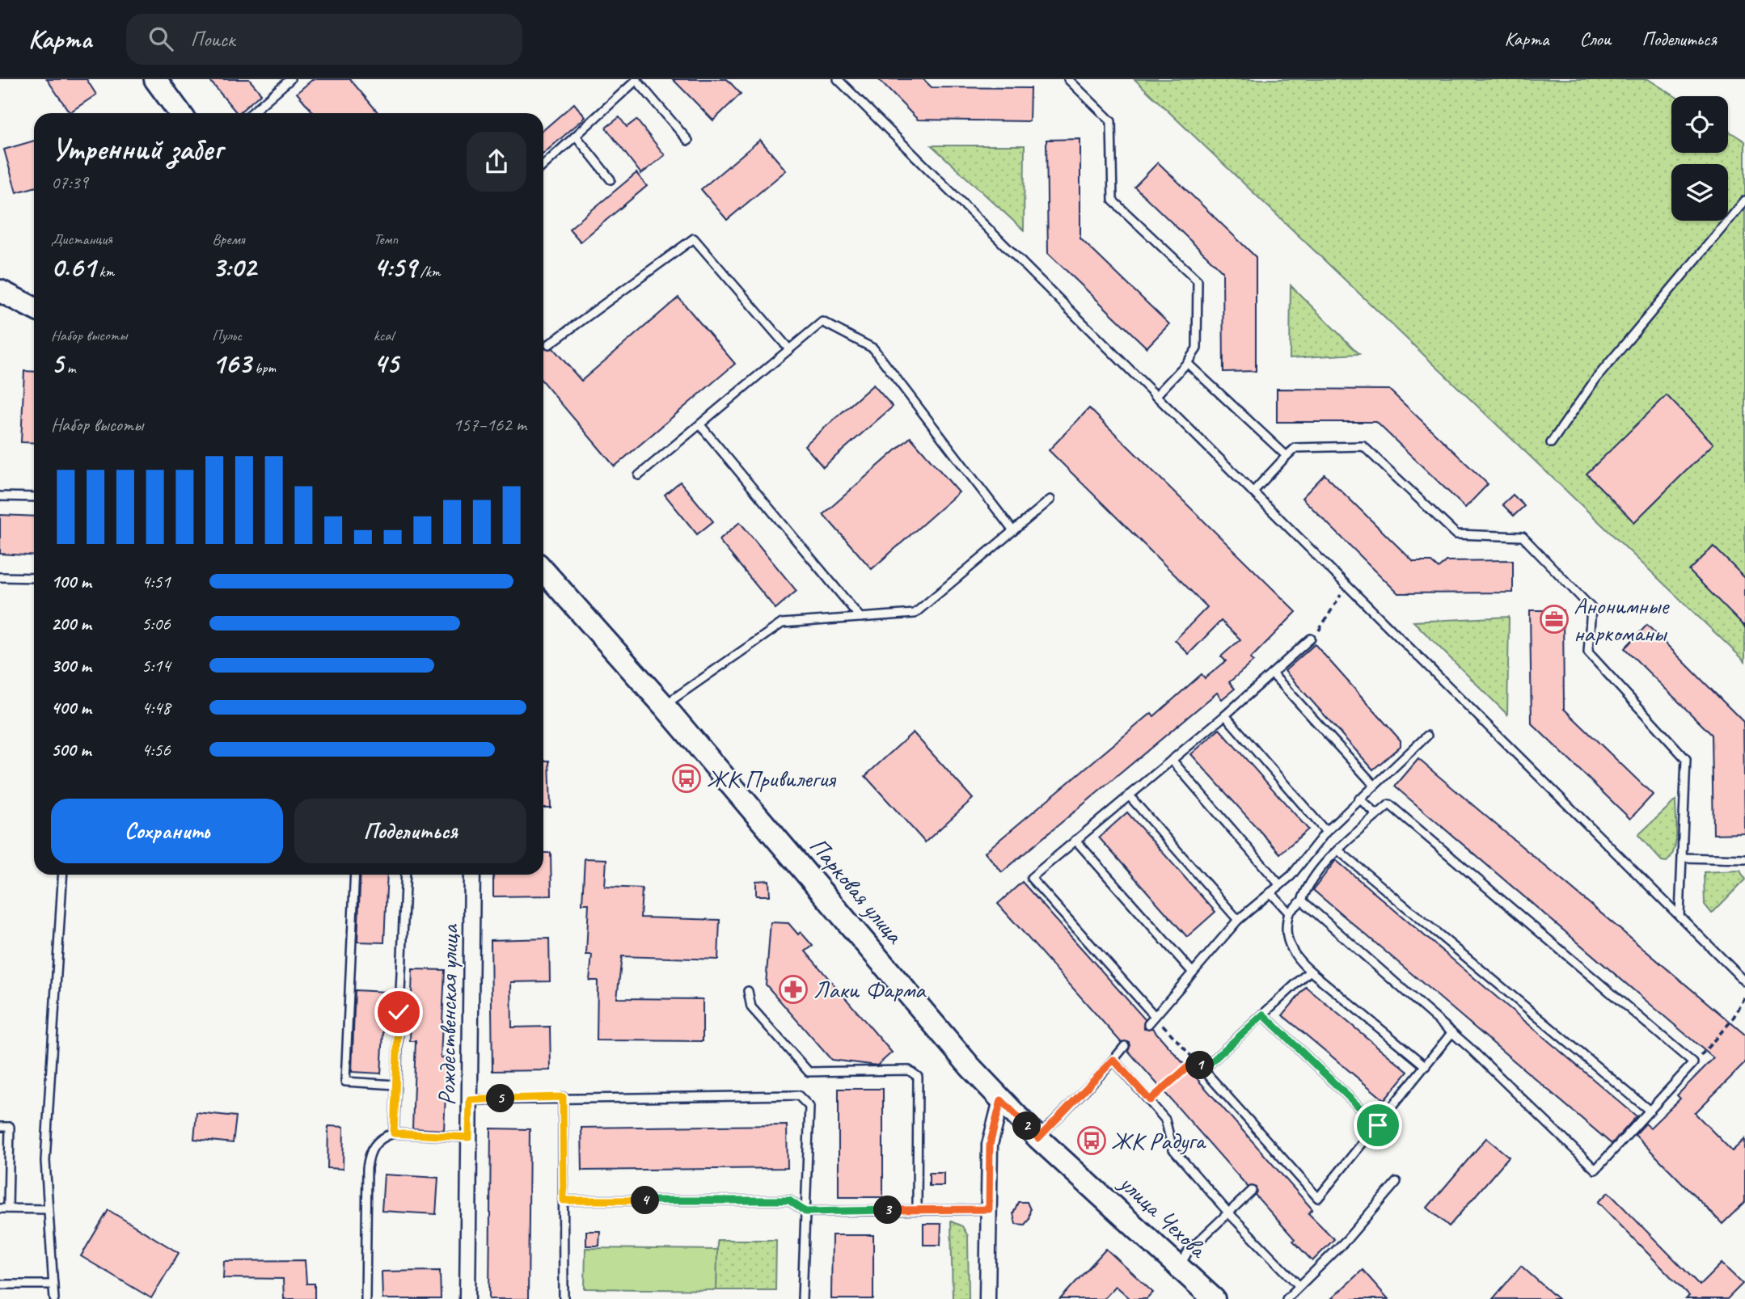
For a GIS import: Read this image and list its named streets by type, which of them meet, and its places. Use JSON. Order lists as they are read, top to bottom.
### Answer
{
  "streets": {
    "main road": ["Парковая улица", "улица Чехова"],
    "street": ["Рождественская улица"]
  },
  "crossings": [
    ["Парковая улица", "улица Чехова"]
  ],
  "places": {
    "office": ["Анонимные наркоманы"],
    "bus stop": ["ЖК Привилегия", "ЖК Радуга"],
    "pharmacy": ["Лаки Фарма"]
  },
  "page": {
    "header": "Карта",
    "search": "Поиск",
    "nav": ["Карта", "Слои", "Поделиться"],
    "heading": ["Утренний забег", "07:39"],
    "stats": [
      ["Дистанция", "0.61 km"],
      ["Время", "3:02"],
      ["Темп", "4:59 /km"],
      ["Набор высоты", "5 m"],
      ["Пульс", "163 bpm"],
      ["kcal", "45"]
    ],
    "chart": ["Набор высоты", "157–162 m"],
    "list": [
      {
        "name": "100 m",
        "note": "4:51"
      },
      {
        "name": "200 m",
        "note": "5:06"
      },
      {
        "name": "300 m",
        "note": "5:14"
      },
      {
        "name": "400 m",
        "note": "4:48"
      },
      {
        "name": "500 m",
        "note": "4:56"
      }
    ],
    "buttons": ["Сохранить", "Поделиться"],
    "pins": [
      "1",
      "5",
      "2",
      "4",
      "3"
    ]
  }
}
